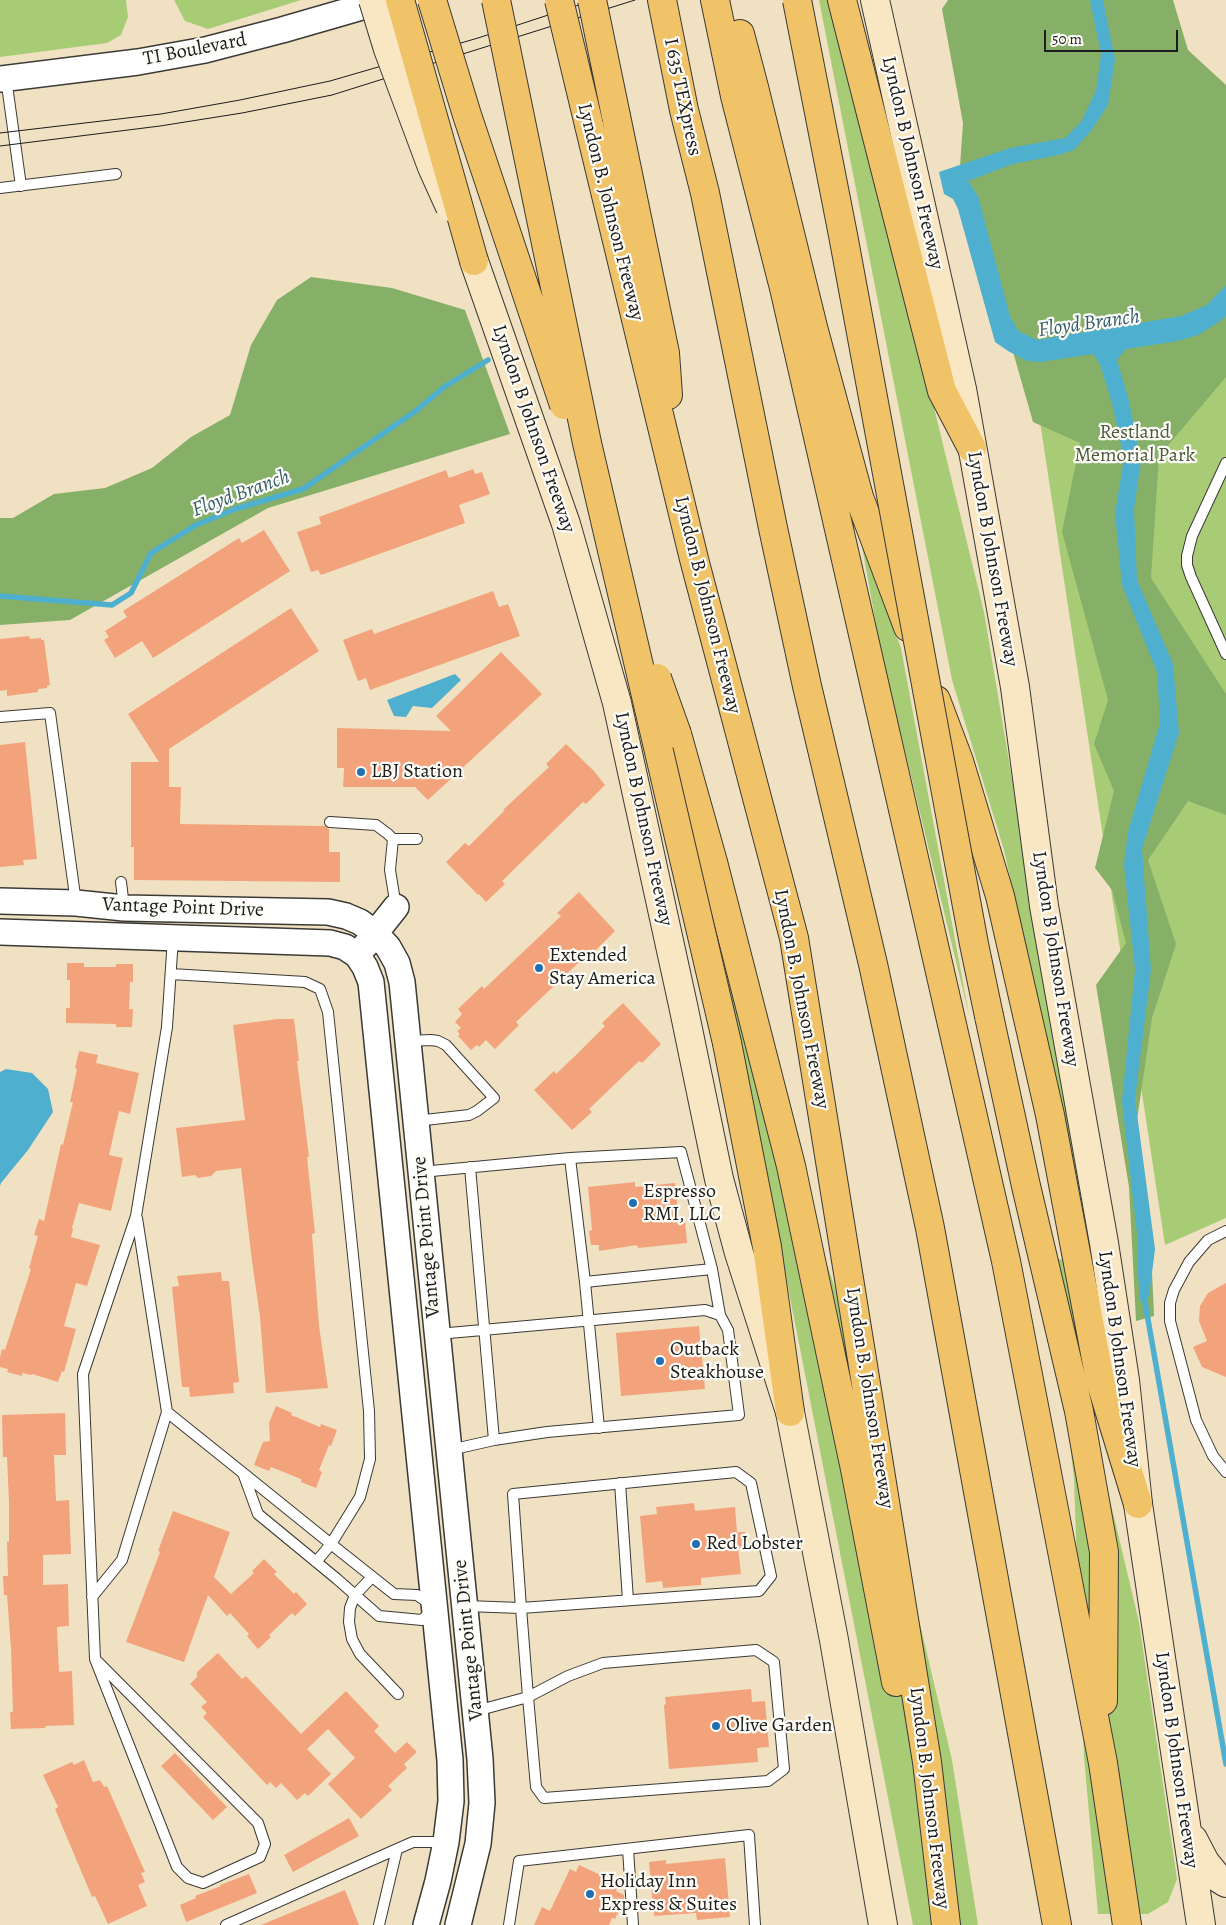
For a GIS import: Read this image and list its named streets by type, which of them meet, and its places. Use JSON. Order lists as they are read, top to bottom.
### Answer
{
  "streets": {
    "highway": ["I 635 TEXpress", "Lyndon B. Johnson Freeway"],
    "main road": ["Lyndon B Johnson Freeway"],
    "street": ["TI Boulevard", "Vantage Point Drive"]
  },
  "water": ["Floyd Branch"],
  "parks": ["Restland Memorial Park"],
  "places": [
    "LBJ Station",
    "Extended Stay America",
    "Espresso RMI, LLC",
    "Outback Steakhouse",
    "Red Lobster",
    "Olive Garden",
    "Holiday Inn Express & Suites"
  ],
  "scale_bar": "50 m"
}
